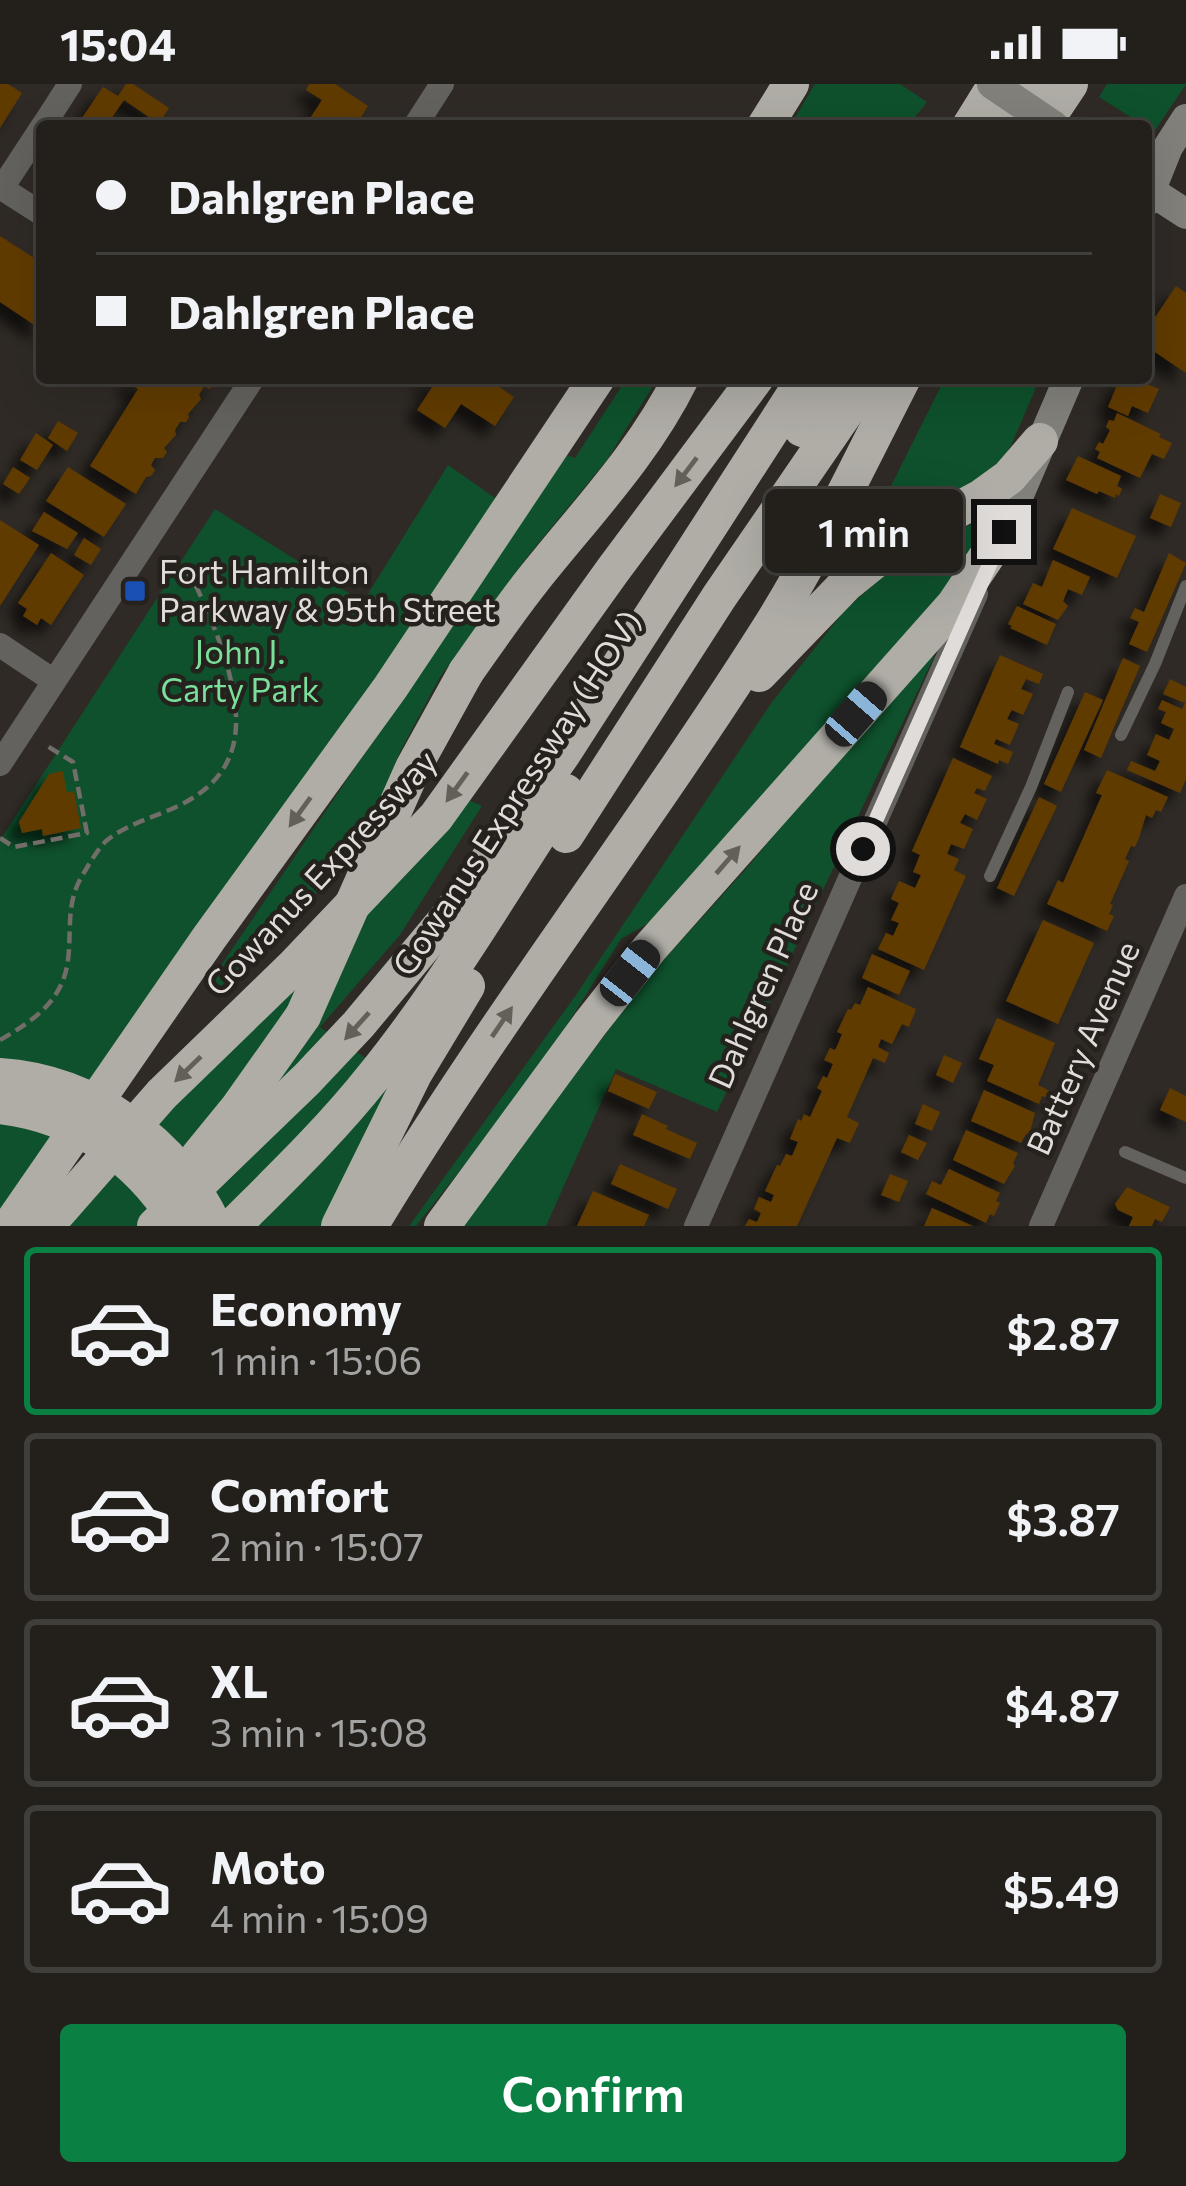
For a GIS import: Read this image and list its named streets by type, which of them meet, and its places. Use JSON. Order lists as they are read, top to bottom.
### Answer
{
  "streets": {
    "highway": ["Gowanus Expressway (HOV)", "Gowanus Expressway"],
    "main road": ["Dahlgren Place"],
    "street": ["Battery Avenue"]
  },
  "parks": ["John J. Carty Park"],
  "places": {
    "transit": ["Fort Hamilton Parkway & 95th Street"]
  },
  "page": {
    "status": "15:04",
    "banner": ["Dahlgren Place", "Dahlgren Place"],
    "bubble": "1 min",
    "list": [
      {
        "name": "Economy",
        "note": "1 min · 15:06",
        "value": "$2.87"
      },
      {
        "name": "Comfort",
        "note": "2 min · 15:07",
        "value": "$3.87"
      },
      {
        "name": "XL",
        "note": "3 min · 15:08",
        "value": "$4.87"
      },
      {
        "name": "Moto",
        "note": "4 min · 15:09",
        "value": "$5.49"
      }
    ],
    "buttons": "Confirm"
  }
}
